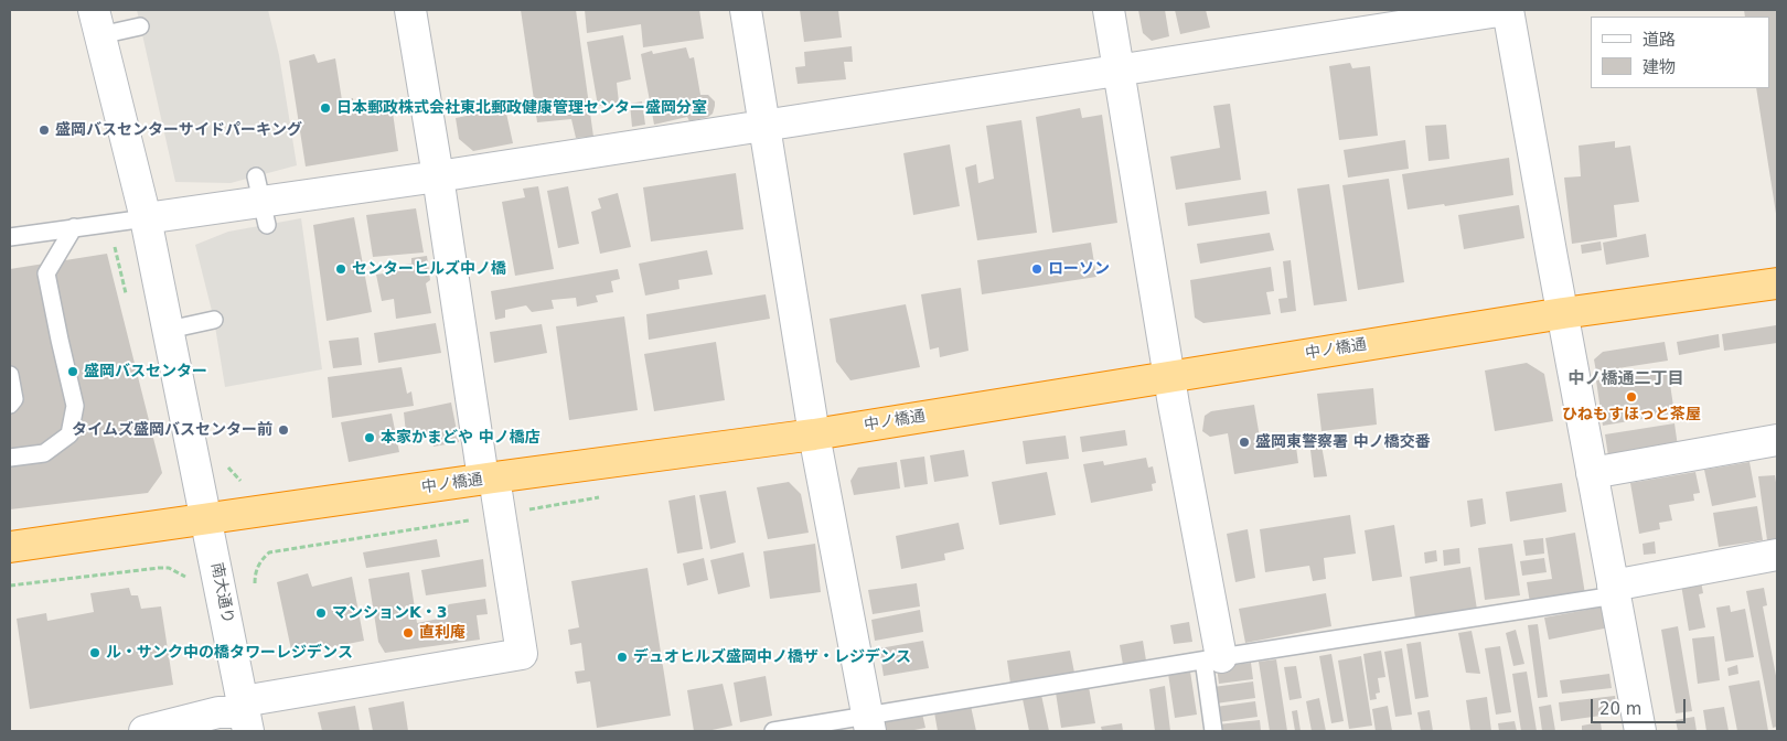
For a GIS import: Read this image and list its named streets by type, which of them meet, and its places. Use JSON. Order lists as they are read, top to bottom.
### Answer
{
  "streets": {
    "highway": ["中ノ橋通"],
    "street": ["南大通り"]
  },
  "crossings": [
    ["中ノ橋通", "南大通り"]
  ],
  "districts": ["中ノ橋通二丁目"],
  "places": [
    "日本郵政株式会社東北郵政健康管理センター盛岡分室",
    "盛岡バスセンターサイドパーキング",
    "センターヒルズ中ノ橋",
    "ローソン",
    "盛岡バスセンター",
    "ひねもすほっと茶屋",
    "タイムズ盛岡バスセンター前",
    "本家かまどや 中ノ橋店",
    "盛岡東警察署 中ノ橋交番",
    "マンションK・3",
    "直利庵",
    "ル・サンク中の橋タワーレジデンス",
    "デュオヒルズ盛岡中ノ橋ザ・レジデンス"
  ],
  "legend": ["道路", "建物"],
  "scale_bar": "20 m"
}
